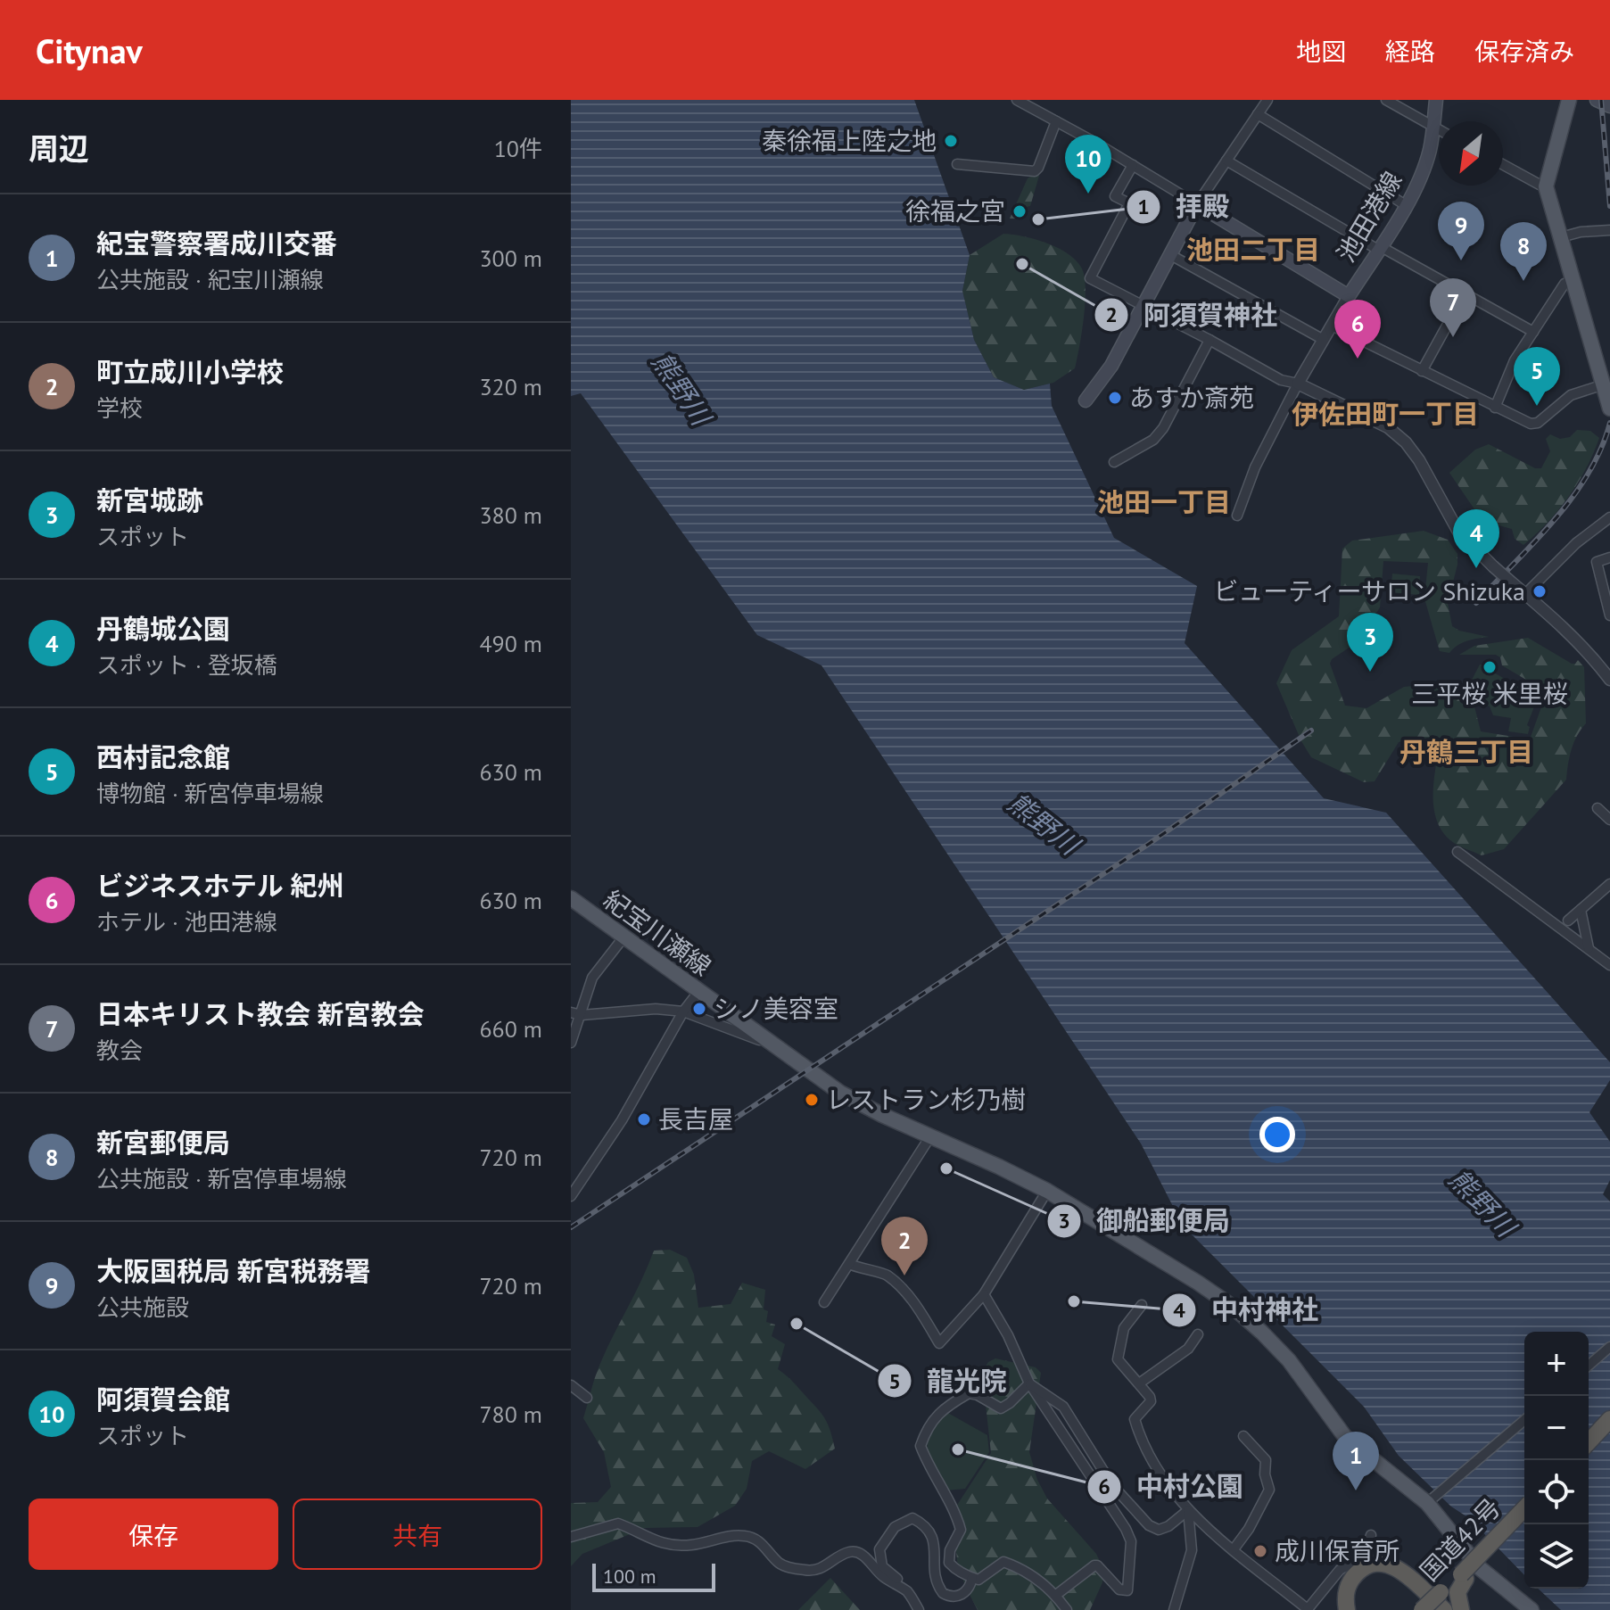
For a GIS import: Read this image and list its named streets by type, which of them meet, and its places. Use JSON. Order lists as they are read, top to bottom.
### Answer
{
  "streets": {
    "highway": ["国道42号"],
    "main road": ["池田港線", "紀宝川瀬線"]
  },
  "districts": [
    "池田二丁目",
    "伊佐田町一丁目",
    "池田一丁目",
    "丹鶴三丁目"
  ],
  "water": ["熊野川"],
  "places": [
    "秦徐福上陸之地",
    "徐福之宮",
    "拝殿",
    "阿須賀神社",
    "あすか斎苑",
    "ビューティーサロン Shizuka",
    "三平桜 米里桜",
    "シノ美容室",
    "レストラン杉乃樹",
    "長吉屋",
    "御船郵便局",
    "中村神社",
    "龍光院",
    "中村公園",
    "成川保育所"
  ],
  "scale_bar": "100 m",
  "north": "bottom left",
  "page": {
    "header": "Citynav",
    "nav": ["地図", "経路", "保存済み"],
    "heading": ["周辺", "10件"],
    "pins": [
      "10",
      "9",
      "8",
      "7",
      "6",
      "5",
      "4",
      "3",
      "2",
      "1"
    ],
    "list": [
      {
        "mark": "1",
        "name": "紀宝警察署成川交番",
        "note": "公共施設 · 紀宝川瀬線",
        "value": "300 m"
      },
      {
        "mark": "2",
        "name": "町立成川小学校",
        "note": "学校",
        "value": "320 m"
      },
      {
        "mark": "3",
        "name": "新宮城跡",
        "note": "スポット",
        "value": "380 m"
      },
      {
        "mark": "4",
        "name": "丹鶴城公園",
        "note": "スポット · 登坂橋",
        "value": "490 m"
      },
      {
        "mark": "5",
        "name": "西村記念館",
        "note": "博物館 · 新宮停車場線",
        "value": "630 m"
      },
      {
        "mark": "6",
        "name": "ビジネスホテル 紀州",
        "note": "ホテル · 池田港線",
        "value": "630 m"
      },
      {
        "mark": "7",
        "name": "日本キリスト教会 新宮教会",
        "note": "教会",
        "value": "660 m"
      },
      {
        "mark": "8",
        "name": "新宮郵便局",
        "note": "公共施設 · 新宮停車場線",
        "value": "720 m"
      },
      {
        "mark": "9",
        "name": "大阪国税局 新宮税務署",
        "note": "公共施設",
        "value": "720 m"
      },
      {
        "mark": "10",
        "name": "阿須賀会館",
        "note": "スポット",
        "value": "780 m"
      }
    ],
    "map_buttons": ["+", "−"],
    "buttons": ["保存", "共有"],
    "scale": "100 m"
  }
}
